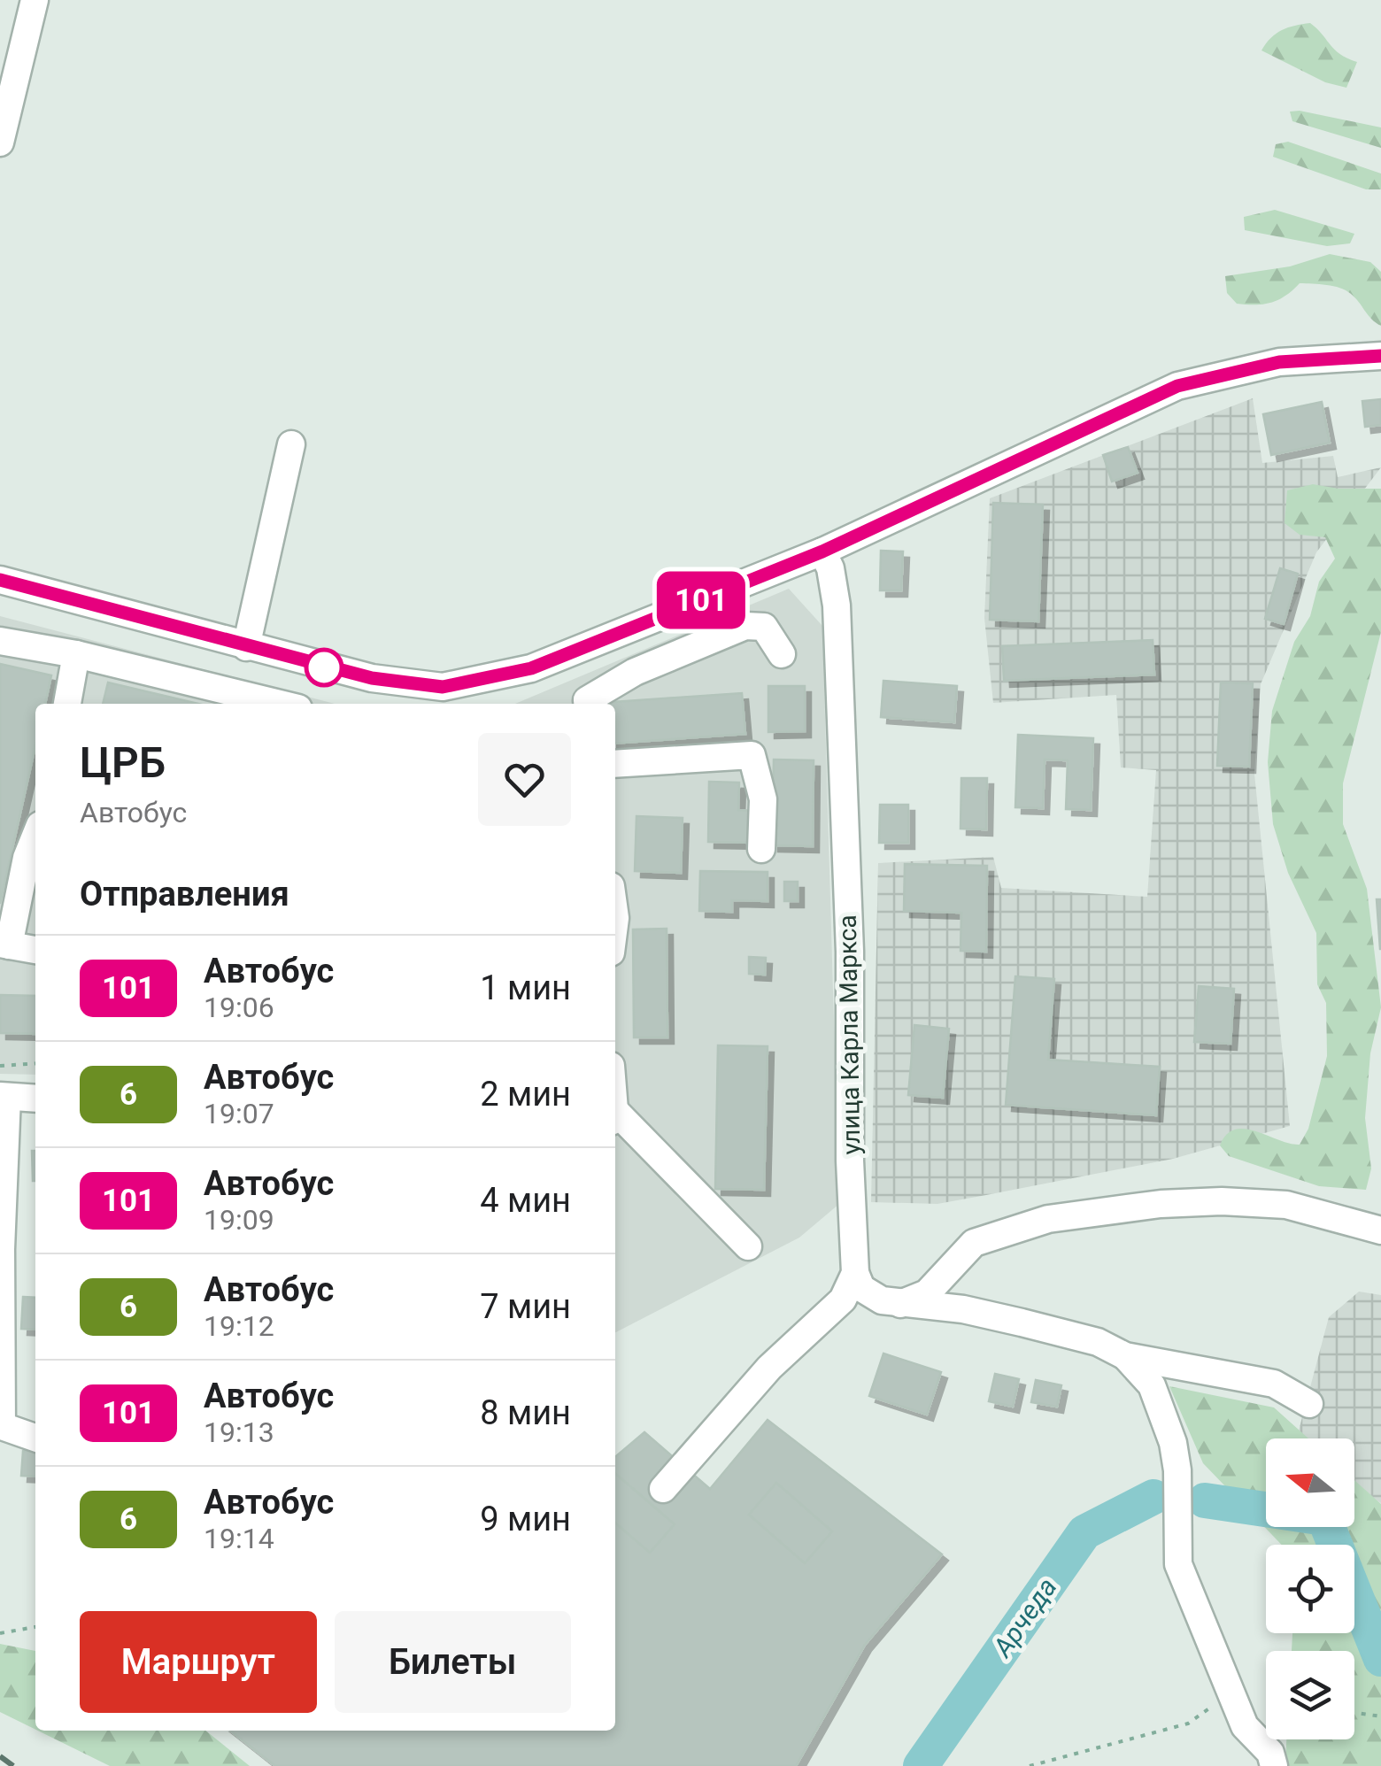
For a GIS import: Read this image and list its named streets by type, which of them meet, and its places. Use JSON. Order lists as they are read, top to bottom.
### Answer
{
  "streets": {
    "street": ["улица Карла Маркса"]
  },
  "water": ["Арчеда"],
  "lines": ["bus line 101"],
  "north": "left",
  "page": {
    "on_map": "101",
    "heading": [
      ["ЦРБ", "Автобус"],
      "Отправления"
    ],
    "list": [
      {
        "mark": "101",
        "name": "Автобус",
        "note": "19:06",
        "value": "1 мин"
      },
      {
        "mark": "6",
        "name": "Автобус",
        "note": "19:07",
        "value": "2 мин"
      },
      {
        "mark": "101",
        "name": "Автобус",
        "note": "19:09",
        "value": "4 мин"
      },
      {
        "mark": "6",
        "name": "Автобус",
        "note": "19:12",
        "value": "7 мин"
      },
      {
        "mark": "101",
        "name": "Автобус",
        "note": "19:13",
        "value": "8 мин"
      },
      {
        "mark": "6",
        "name": "Автобус",
        "note": "19:14",
        "value": "9 мин"
      }
    ],
    "buttons": ["Маршрут", "Билеты"]
  }
}
